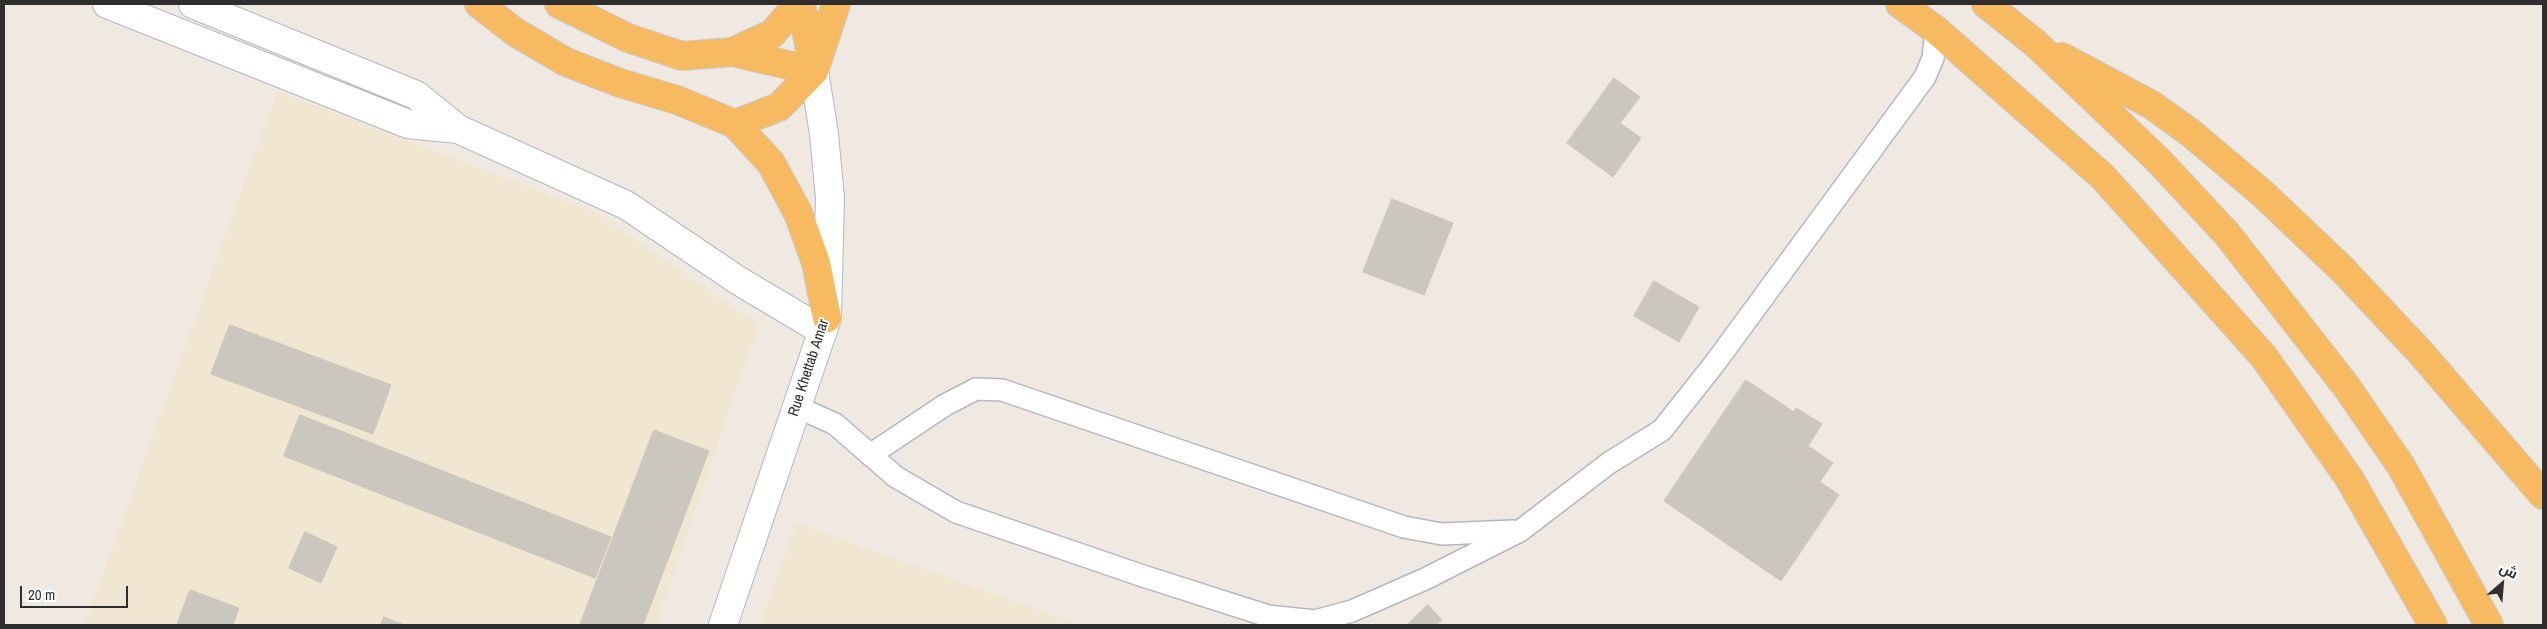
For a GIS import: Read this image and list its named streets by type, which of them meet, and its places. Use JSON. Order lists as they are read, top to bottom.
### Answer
{
  "streets": {
    "street": ["Rue Khettab Amar"]
  },
  "scale_bar": "20 m",
  "north": "top right"
}
